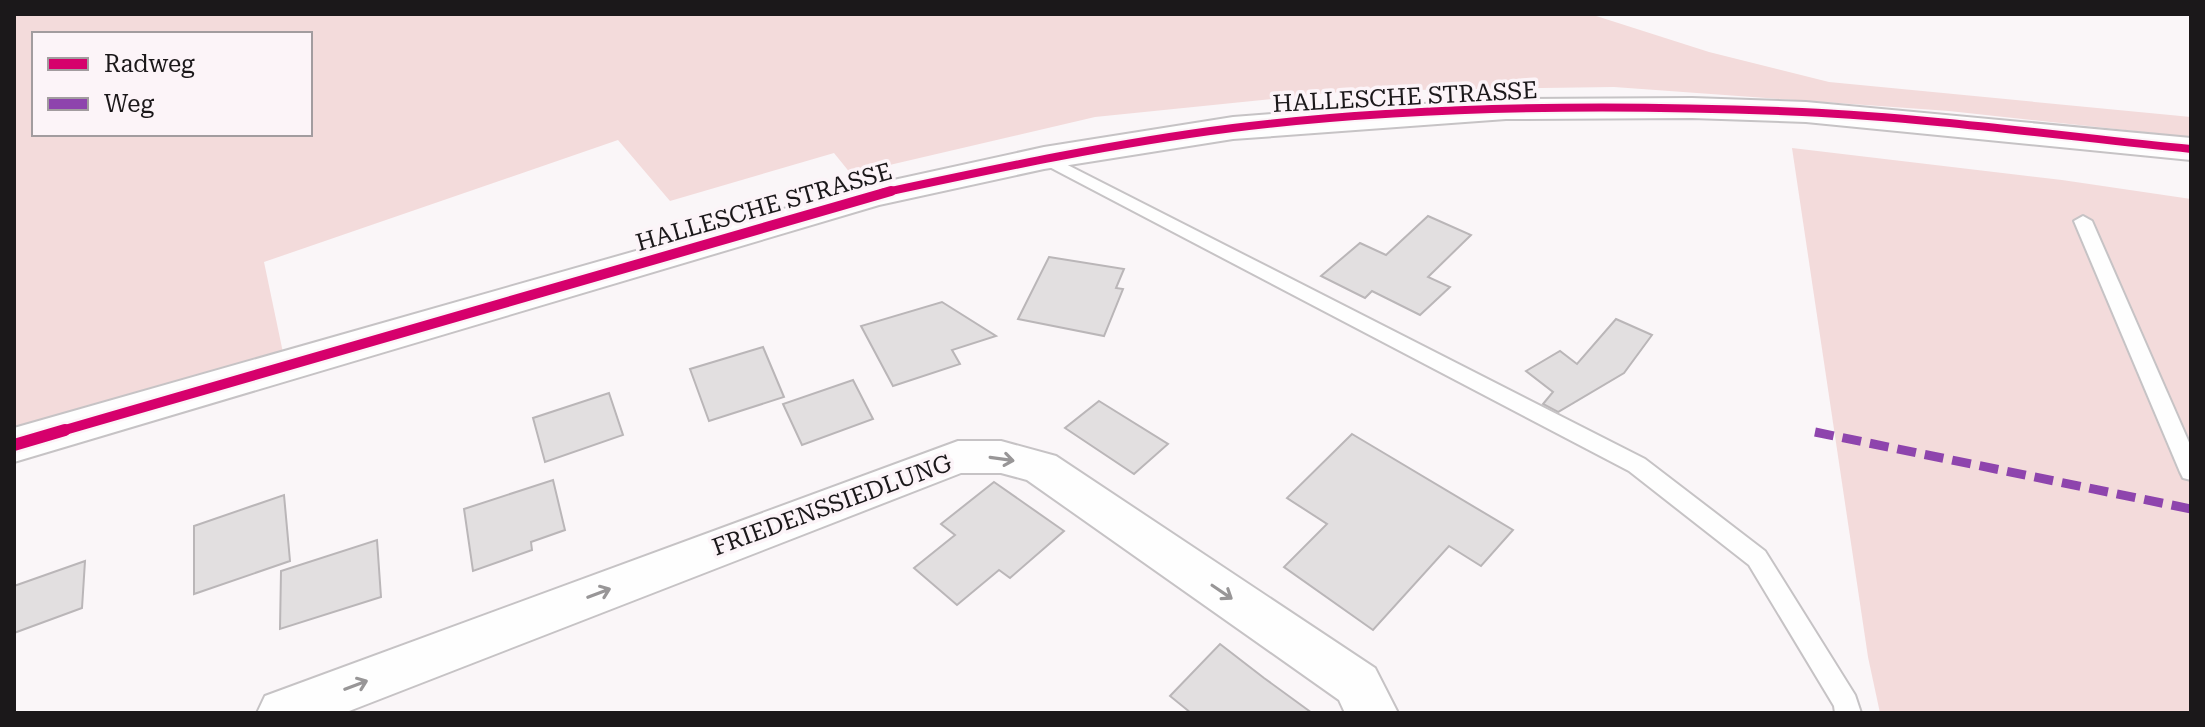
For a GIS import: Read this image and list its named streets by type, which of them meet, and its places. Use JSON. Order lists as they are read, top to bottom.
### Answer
{
  "streets": {
    "street": ["HALLESCHE STRASSE", "FRIEDENSSIEDLUNG"]
  },
  "one_way": ["FRIEDENSSIEDLUNG"],
  "legend": ["Radweg", "Weg"]
}
